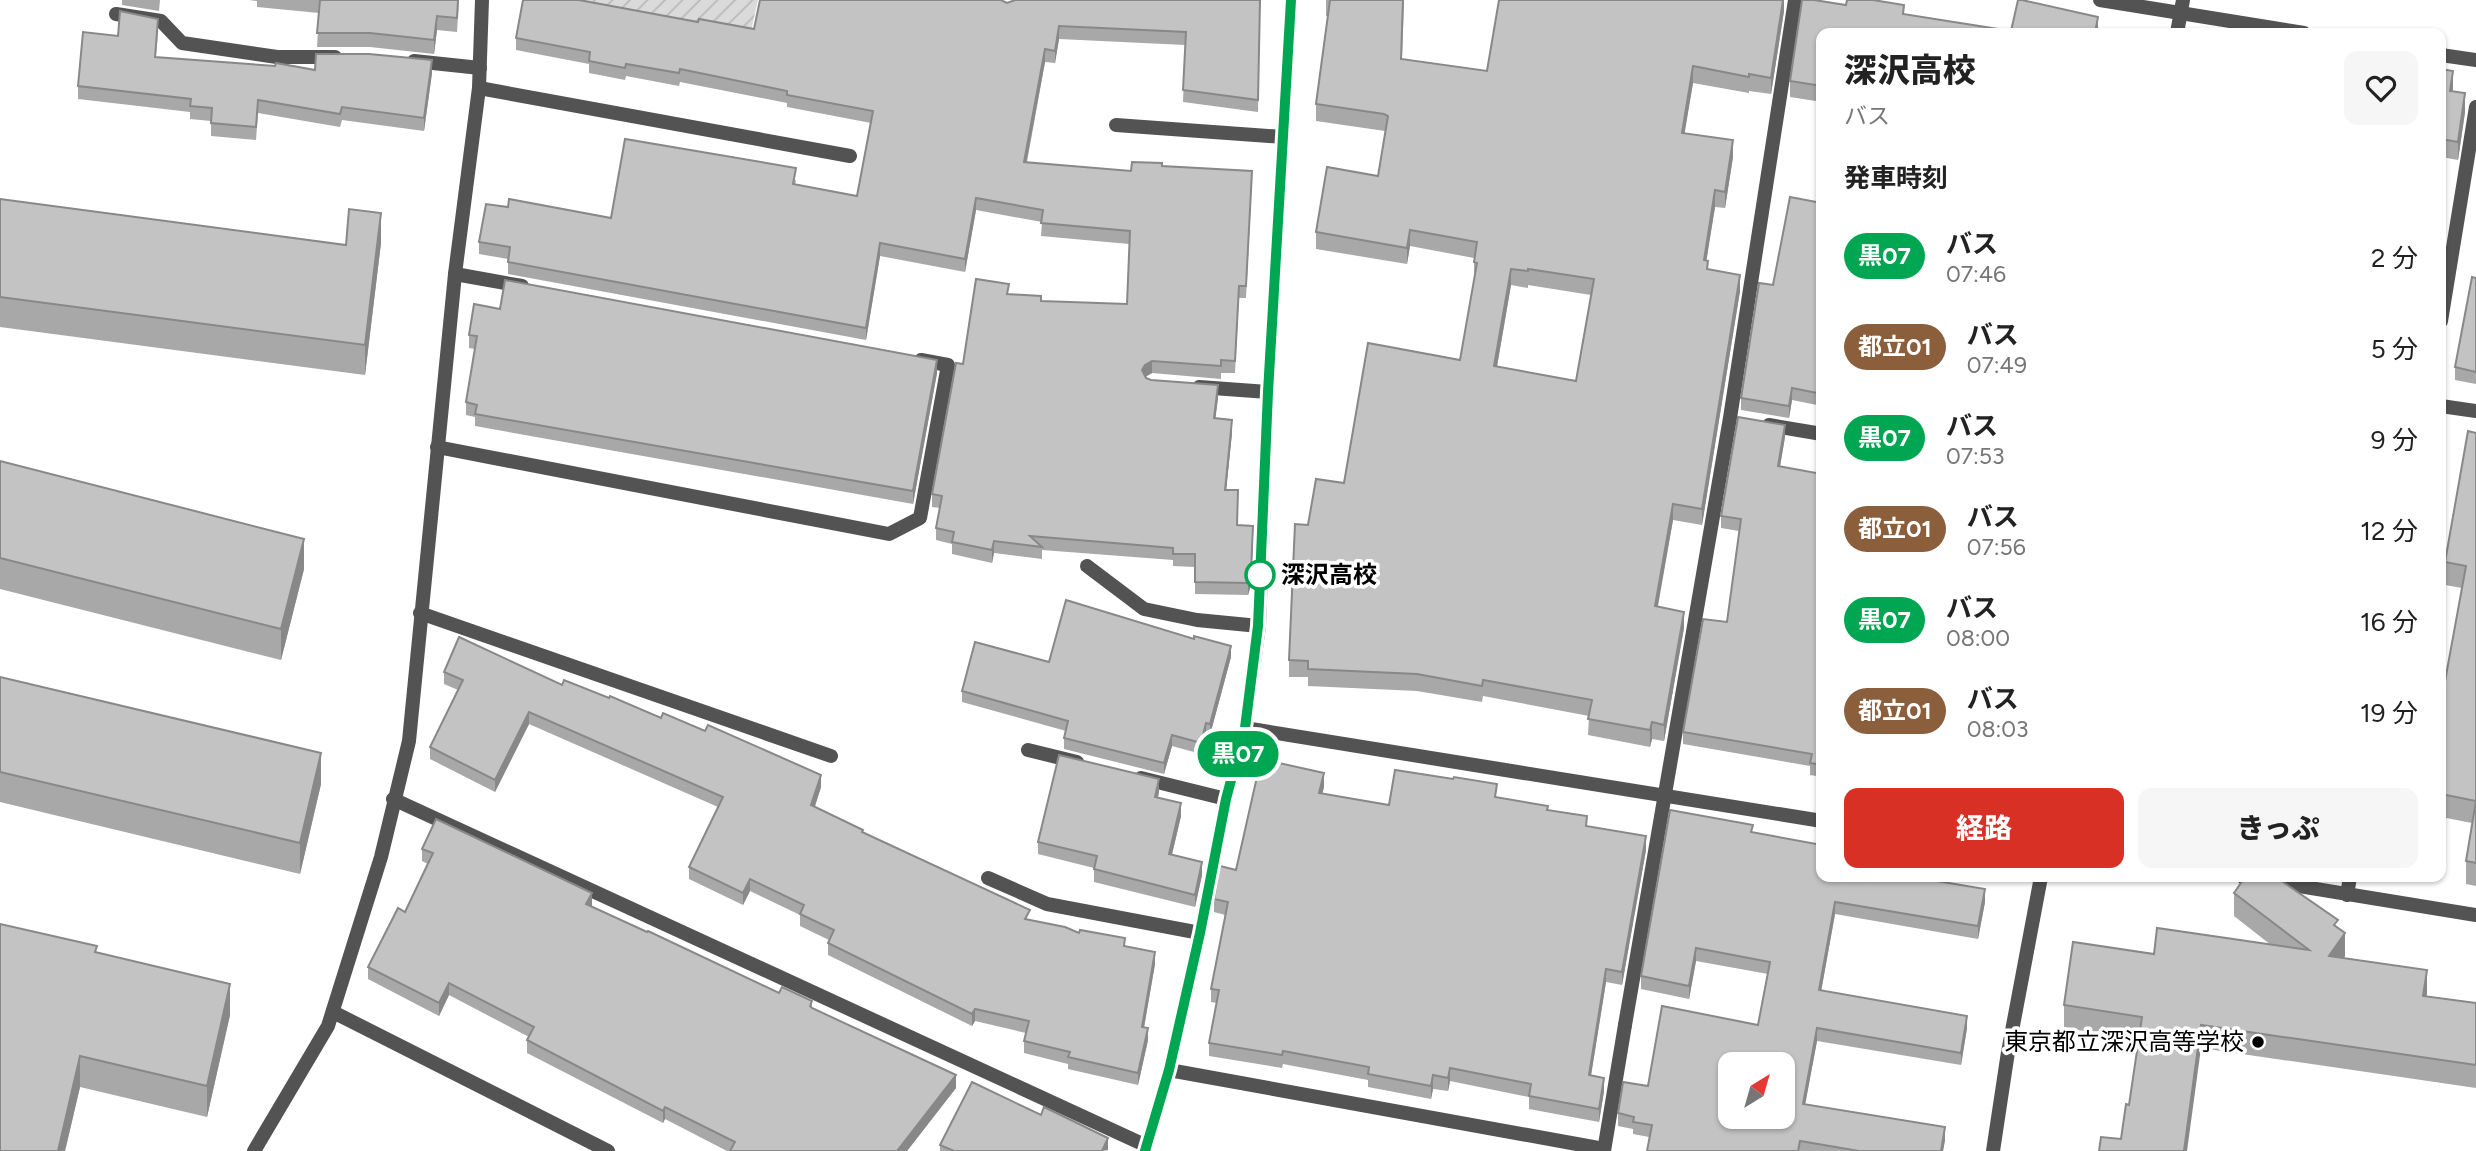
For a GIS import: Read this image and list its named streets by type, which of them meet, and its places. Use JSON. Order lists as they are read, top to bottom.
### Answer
{
  "places": ["深沢高校", "東京都立深沢高等学校"],
  "lines": ["bus line 黒07"],
  "north": "top right",
  "page": {
    "on_map": "黒07",
    "heading": [
      ["深沢高校", "バス"],
      "発車時刻"
    ],
    "list": [
      {
        "mark": "黒07",
        "name": "バス",
        "note": "07:46",
        "value": "2 分"
      },
      {
        "mark": "都立01",
        "name": "バス",
        "note": "07:49",
        "value": "5 分"
      },
      {
        "mark": "黒07",
        "name": "バス",
        "note": "07:53",
        "value": "9 分"
      },
      {
        "mark": "都立01",
        "name": "バス",
        "note": "07:56",
        "value": "12 分"
      },
      {
        "mark": "黒07",
        "name": "バス",
        "note": "08:00",
        "value": "16 分"
      },
      {
        "mark": "都立01",
        "name": "バス",
        "note": "08:03",
        "value": "19 分"
      }
    ],
    "buttons": ["経路", "きっぷ"]
  }
}
